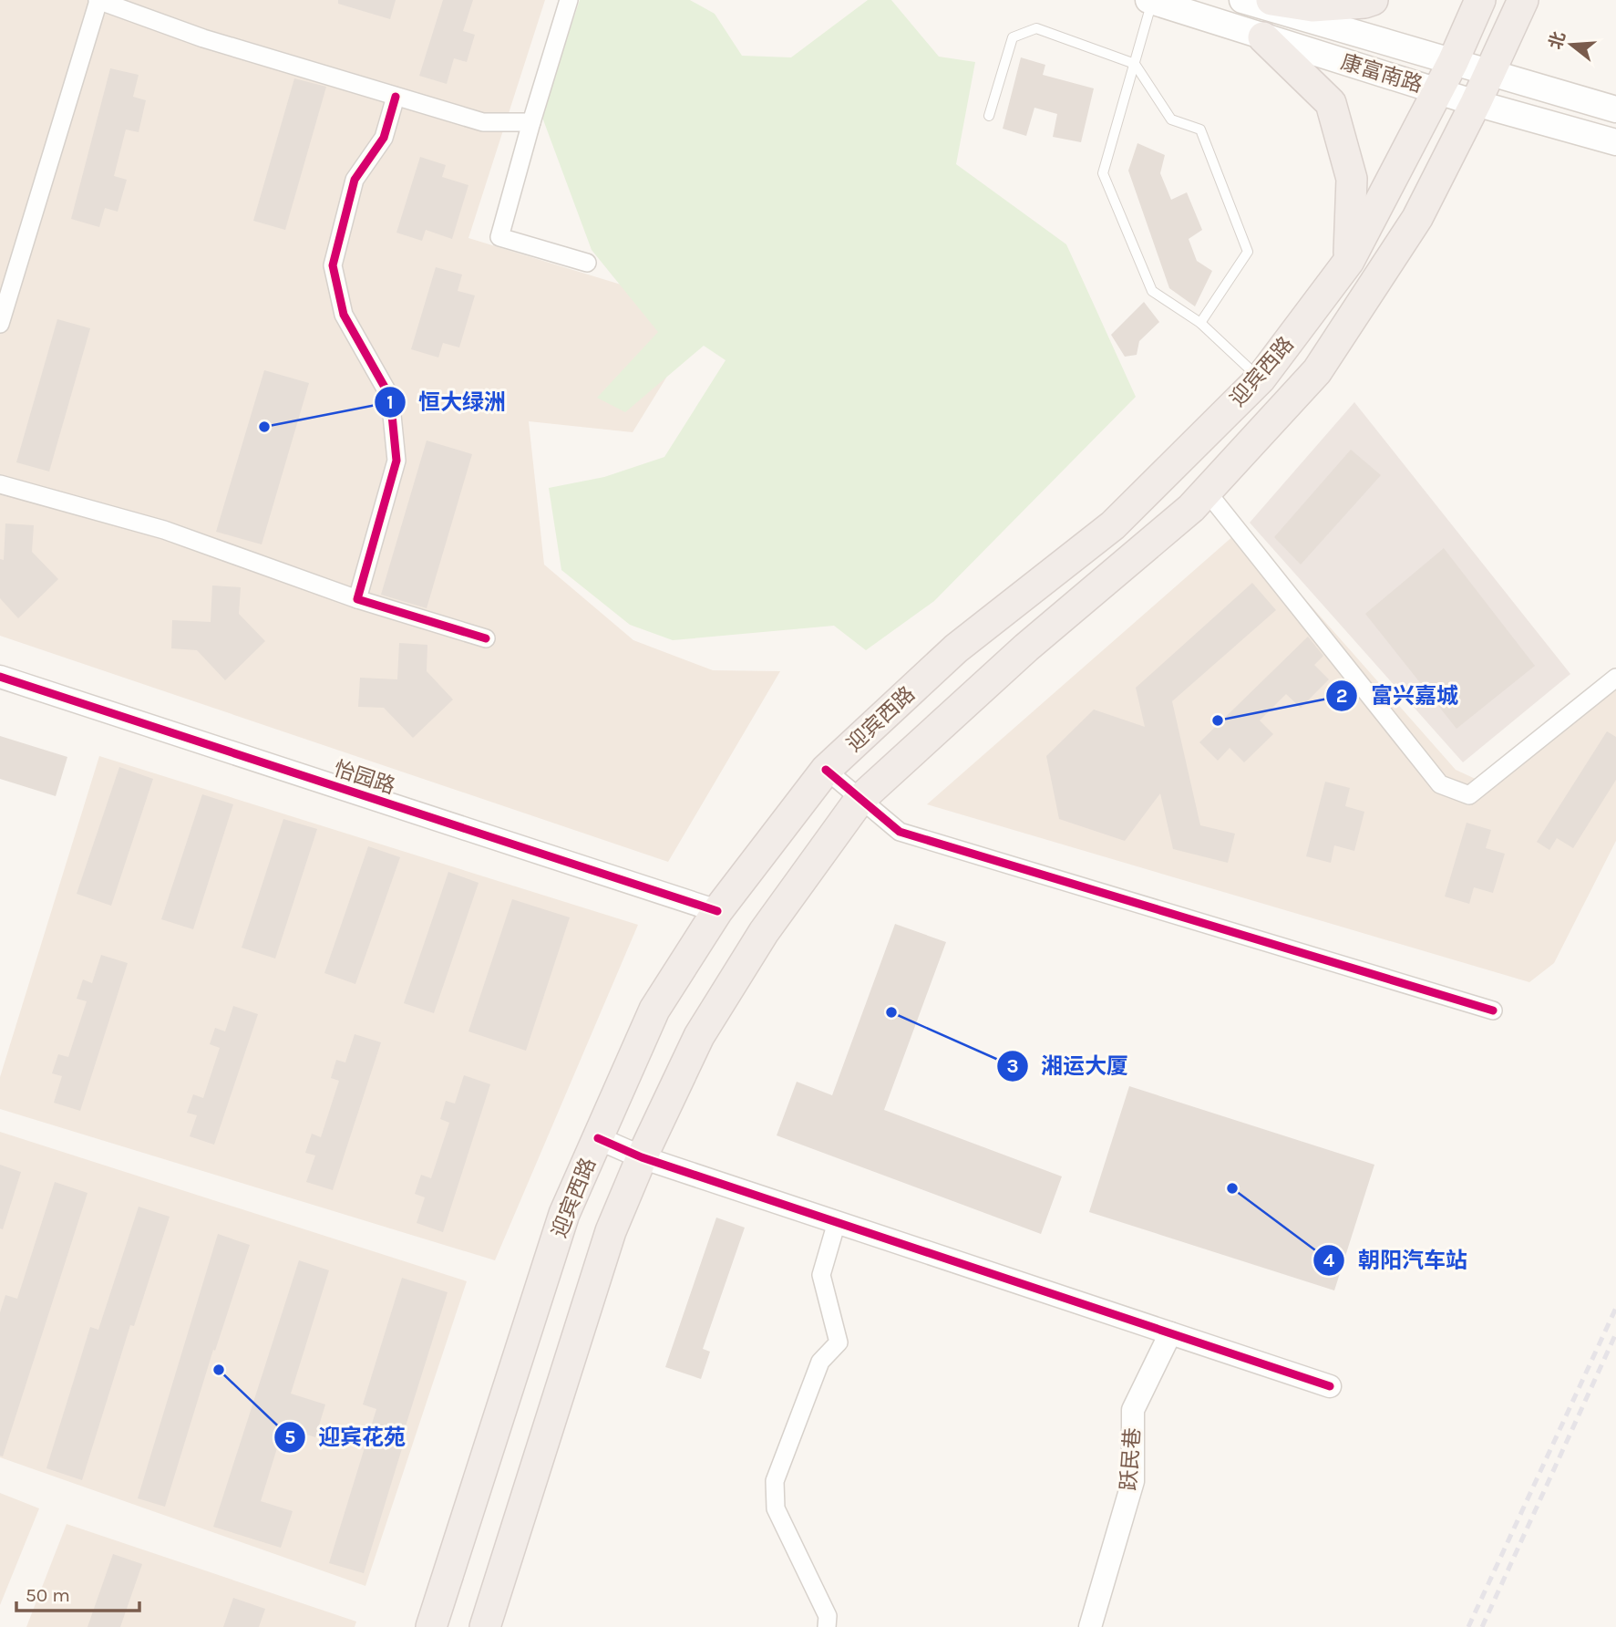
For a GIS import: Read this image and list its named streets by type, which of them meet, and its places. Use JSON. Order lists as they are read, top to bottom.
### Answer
{
  "streets": {
    "highway": ["迎宾西路"],
    "main road": ["康富南路"],
    "street": ["怡园路", "跃民巷"]
  },
  "crossings": [
    ["康富南路", "迎宾西路"],
    ["迎宾西路", "怡园路"]
  ],
  "places": [
    "恒大绿洲",
    "富兴嘉城",
    "湘运大厦",
    "朝阳汽车站",
    "迎宾花苑"
  ],
  "scale_bar": "50 m",
  "north": "left"
}
